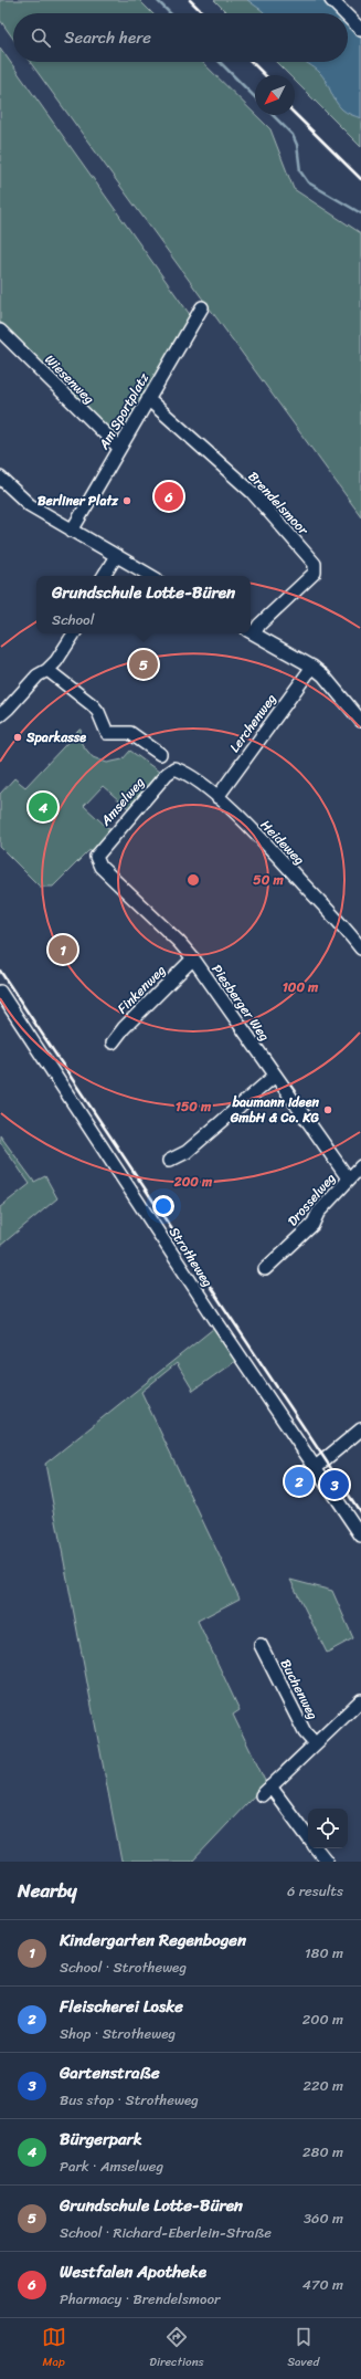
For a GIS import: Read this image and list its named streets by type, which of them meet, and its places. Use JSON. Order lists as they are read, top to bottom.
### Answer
{
  "streets": {
    "street": [
      "Wiesenweg",
      "Am Sportplatz",
      "Brendelsmoor",
      "Lerchenweg",
      "Amselweg",
      "Heideweg",
      "Finkenweg",
      "Piesberger Weg",
      "Drosselweg",
      "Strotheweg",
      "Buchenweg"
    ]
  },
  "crossings": [
    ["Wiesenweg", "Am Sportplatz"],
    ["Am Sportplatz", "Brendelsmoor"],
    ["Lerchenweg", "Heideweg"],
    ["Amselweg", "Heideweg"],
    ["Amselweg", "Piesberger Weg"],
    ["Finkenweg", "Piesberger Weg"],
    ["Piesberger Weg", "Drosselweg"]
  ],
  "places": ["Berliner Platz", "Sparkasse", "baumann ideen GmbH & Co. KG"],
  "north": "bottom left",
  "page": {
    "search": "Search here",
    "pins": [
      "6",
      "5",
      "4",
      "1",
      "2",
      "3"
    ],
    "popup": ["Grundschule Lotte-Büren", "School"],
    "heading": ["Nearby", "6 results"],
    "list": [
      {
        "mark": "1",
        "name": "Kindergarten Regenbogen",
        "note": "School · Strotheweg",
        "value": "180 m"
      },
      {
        "mark": "2",
        "name": "Fleischerei Loske",
        "note": "Shop · Strotheweg",
        "value": "200 m"
      },
      {
        "mark": "3",
        "name": "Gartenstraße",
        "note": "Bus stop · Strotheweg",
        "value": "220 m"
      },
      {
        "mark": "4",
        "name": "Bürgerpark",
        "note": "Park · Amselweg",
        "value": "280 m"
      },
      {
        "mark": "5",
        "name": "Grundschule Lotte-Büren",
        "note": "School · Richard-Eberlein-Straße",
        "value": "360 m"
      },
      {
        "mark": "6",
        "name": "Westfalen Apotheke",
        "note": "Pharmacy · Brendelsmoor",
        "value": "470 m"
      }
    ],
    "nav": ["Map", "Directions", "Saved"]
  },
  "rings": [
    "50 m",
    "100 m",
    "150 m",
    "200 m"
  ]
}
